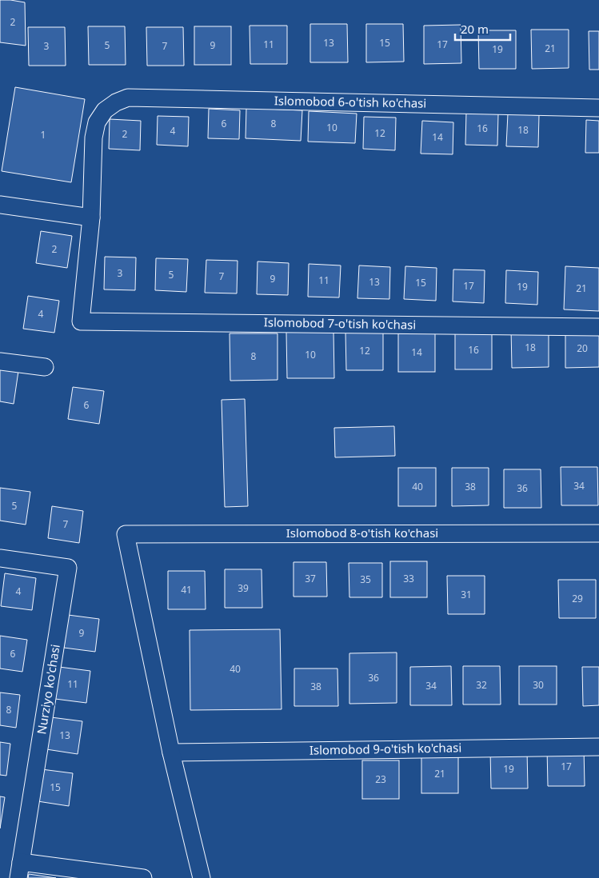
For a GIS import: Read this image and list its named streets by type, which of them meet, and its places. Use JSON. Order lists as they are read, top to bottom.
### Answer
{
  "streets": {
    "street": [
      "Islomobod 6-o'tish ko'chasi",
      "Islomobod 7-o'tish ko'chasi",
      "Islomobod 8-o'tish ko'chasi",
      "Nurziyo ko'chasi",
      "Islomobod 9-o'tish ko'chasi"
    ]
  },
  "crossings": [
    ["Islomobod 6-o'tish ko'chasi", "Islomobod 7-o'tish ko'chasi"],
    ["Islomobod 8-o'tish ko'chasi", "Islomobod 9-o'tish ko'chasi"]
  ],
  "house_numbers": [
    "2",
    "13",
    "15",
    "11",
    "17",
    "5",
    "9",
    "3",
    "7",
    "21",
    "19",
    "6",
    "8",
    "10",
    "16",
    "18",
    "4",
    "12",
    "2",
    "1",
    "14",
    "2",
    "3",
    "5",
    "7",
    "9",
    "11",
    "13",
    "15",
    "17",
    "19",
    "21",
    "4",
    "18",
    "20",
    "16",
    "12",
    "14",
    "10",
    "8",
    "6",
    "34",
    "40",
    "38",
    "36",
    "5",
    "7",
    "37",
    "33",
    "35",
    "39",
    "41",
    "4",
    "31",
    "29",
    "9",
    "6",
    "40",
    "36",
    "11",
    "32",
    "30",
    "34",
    "38",
    "8",
    "13",
    "17",
    "19",
    "21",
    "23",
    "15"
  ],
  "scale_bar": "20 m"
}
